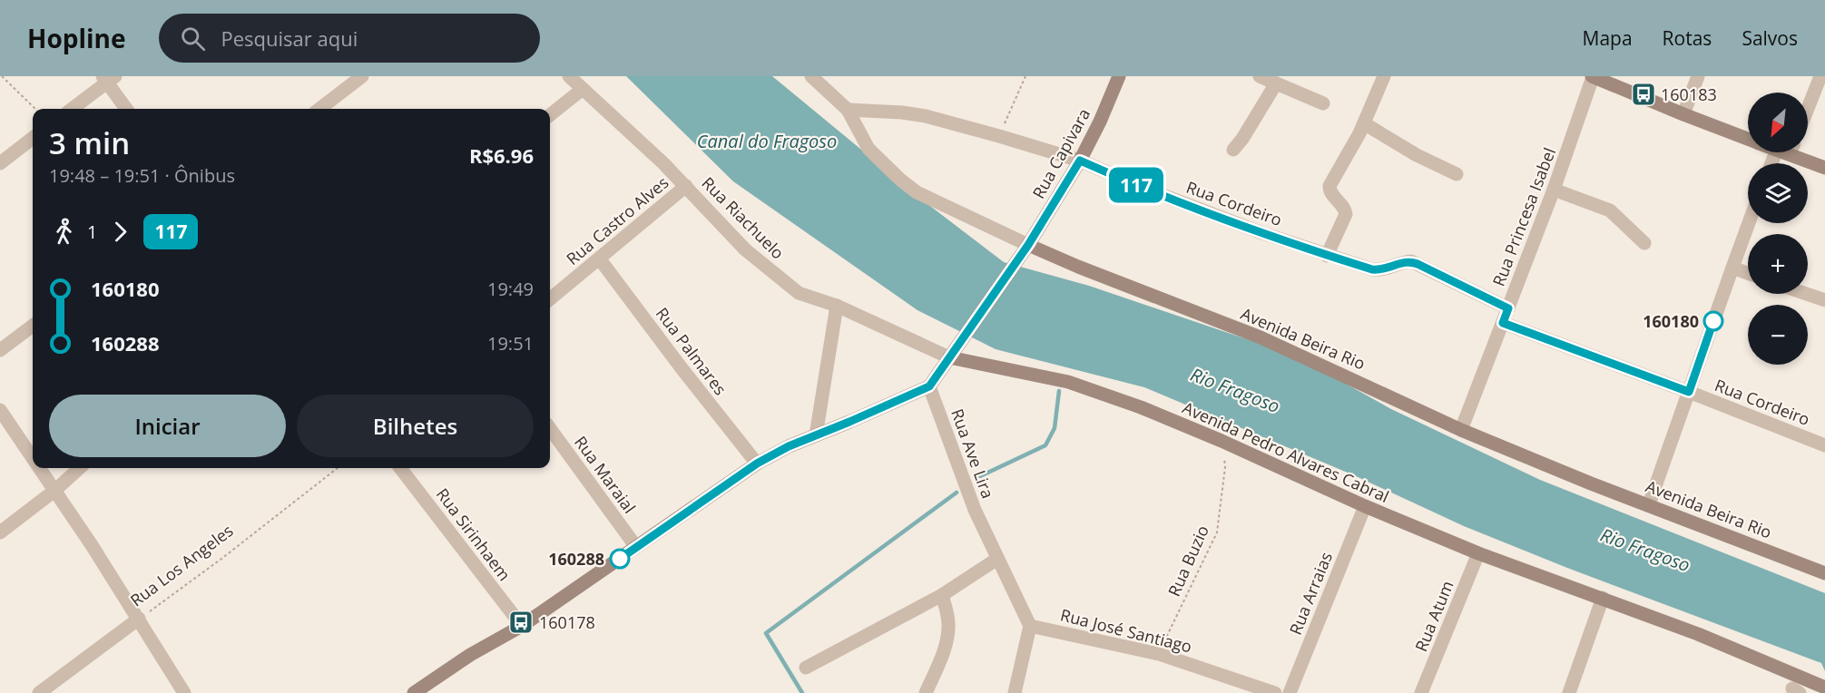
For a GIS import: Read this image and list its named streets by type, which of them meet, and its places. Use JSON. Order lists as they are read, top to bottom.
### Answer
{
  "streets": {
    "main road": ["Rua Capivara", "Avenida Beira Rio", "Avenida Pedro Alvares Cabral"],
    "street": [
      "Rua Cordeiro",
      "Rua Princesa Isabel",
      "Rua Riachuelo",
      "Rua Castro Alves",
      "Rua Palmares",
      "Rua Ave Lira",
      "Rua Maraial",
      "Rua Sirinhaem",
      "Rua Los Angeles",
      "Rua Arraias",
      "Rua Atum",
      "Rua José Santiago"
    ],
    "path": ["Rua Buzio"]
  },
  "crossings": [
    ["Rua Capivara", "Rua Cordeiro"],
    ["Rua Capivara", "Avenida Beira Rio"],
    ["Rua Cordeiro", "Rua Princesa Isabel"],
    ["Rua Cordeiro", "Avenida Beira Rio"],
    ["Rua Princesa Isabel", "Avenida Beira Rio"],
    ["Rua Riachuelo", "Rua Castro Alves"],
    ["Rua Riachuelo", "Avenida Pedro Alvares Cabral"],
    ["Rua Castro Alves", "Rua Palmares"],
    ["Avenida Pedro Alvares Cabral", "Rua Buzio"],
    ["Avenida Pedro Alvares Cabral", "Rua Arraias"],
    ["Avenida Pedro Alvares Cabral", "Rua Atum"],
    ["Rua Ave Lira", "Rua José Santiago"],
    ["Rua Buzio", "Rua José Santiago"]
  ],
  "water": ["Canal do Fragoso", "Rio Fragoso"],
  "places": {
    "bus stop": ["160183", "160178"],
    "other": ["160180", "160288"]
  },
  "lines": ["bus line 117"],
  "north": "bottom left",
  "page": {
    "header": "Hopline",
    "search": "Pesquisar aqui",
    "nav": ["Mapa", "Rotas", "Salvos"],
    "on_map": "117",
    "map_buttons": ["+", "−"],
    "heading": ["3 min", "19:48 – 19:51 · Ônibus", "R$6.96"],
    "legs": ["1", "117"],
    "list": [
      {
        "name": "160180",
        "value": "19:49"
      },
      {
        "name": "160288",
        "value": "19:51"
      }
    ],
    "buttons": ["Iniciar", "Bilhetes"]
  }
}
